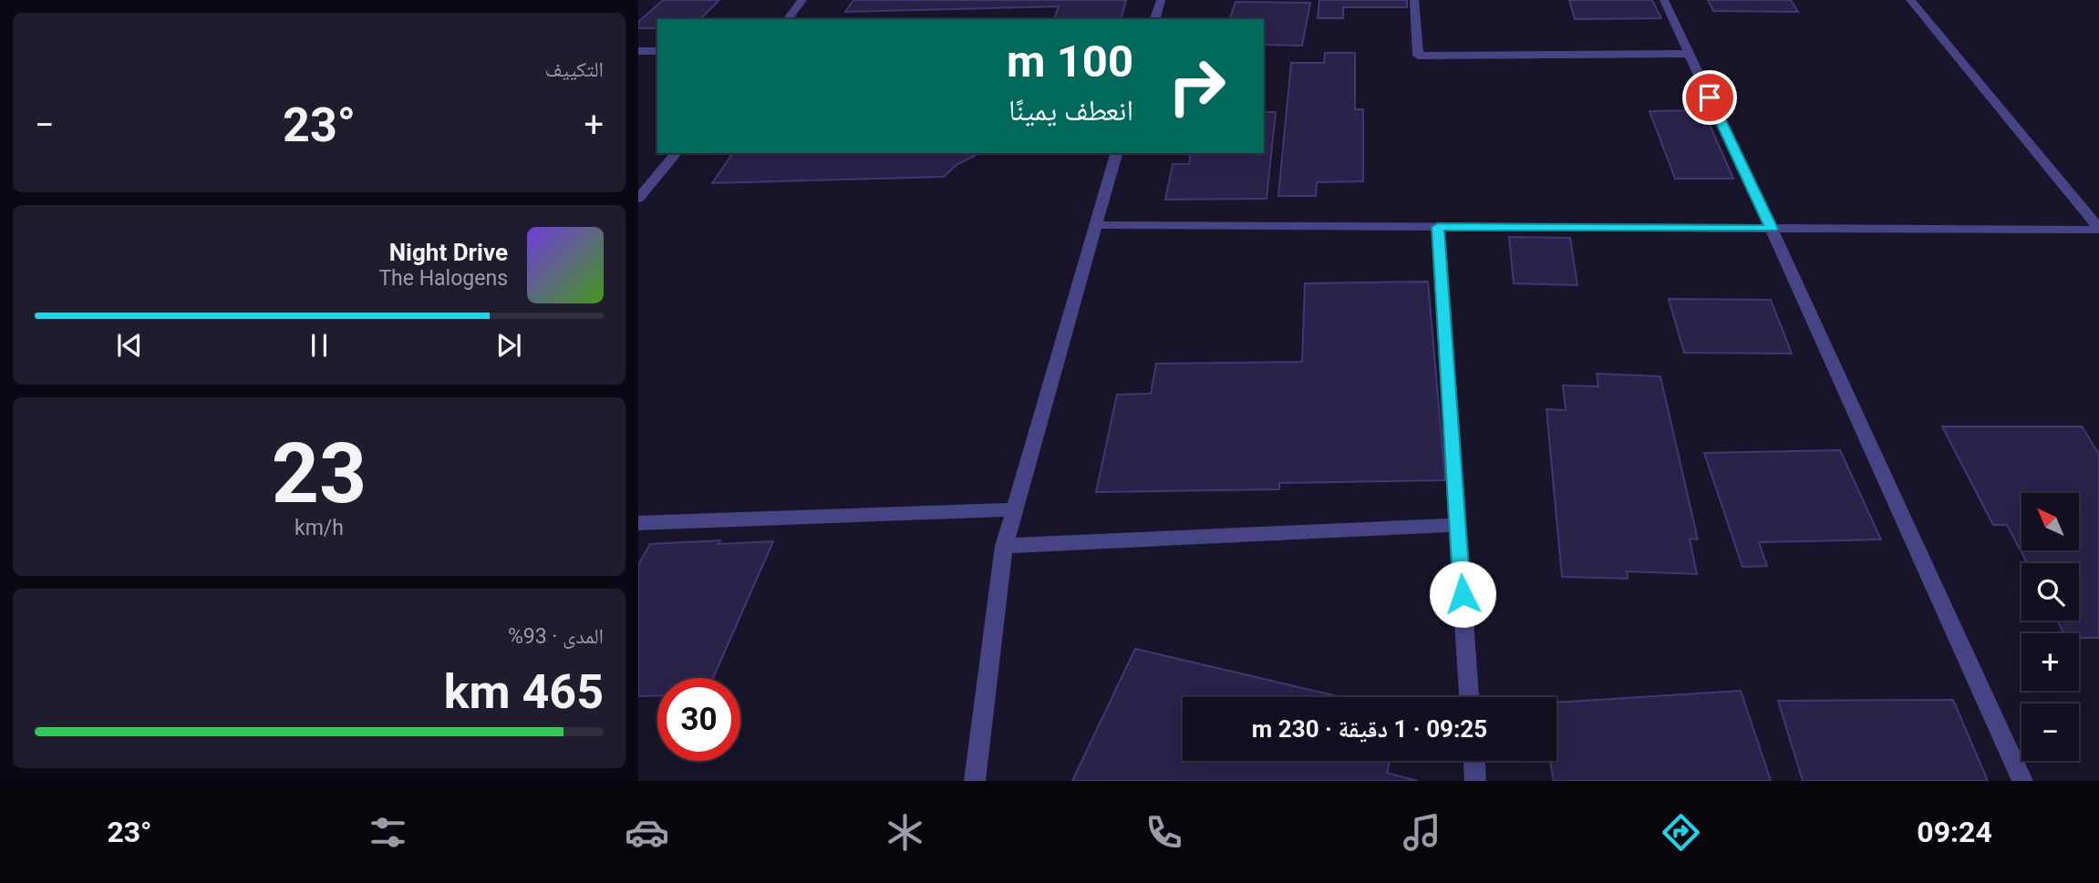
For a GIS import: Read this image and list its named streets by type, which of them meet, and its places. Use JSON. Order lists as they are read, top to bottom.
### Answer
{
  "north": "top left",
  "page": {
    "tile": [
      "التكييف",
      ["23", "km/h"],
      ["المدى · 93%", "465 km"]
    ],
    "turn": ["100 m", "انعطف يمينًا"],
    "heat": ["−", "23°", "+"],
    "song": ["Night Drive", "The Halogens"],
    "map_buttons": ["+", "−"],
    "limit": "30",
    "trip": "09:25 · 1 دقيقة · 230 m",
    "tabs": ["09:24", "23°"]
  }
}
